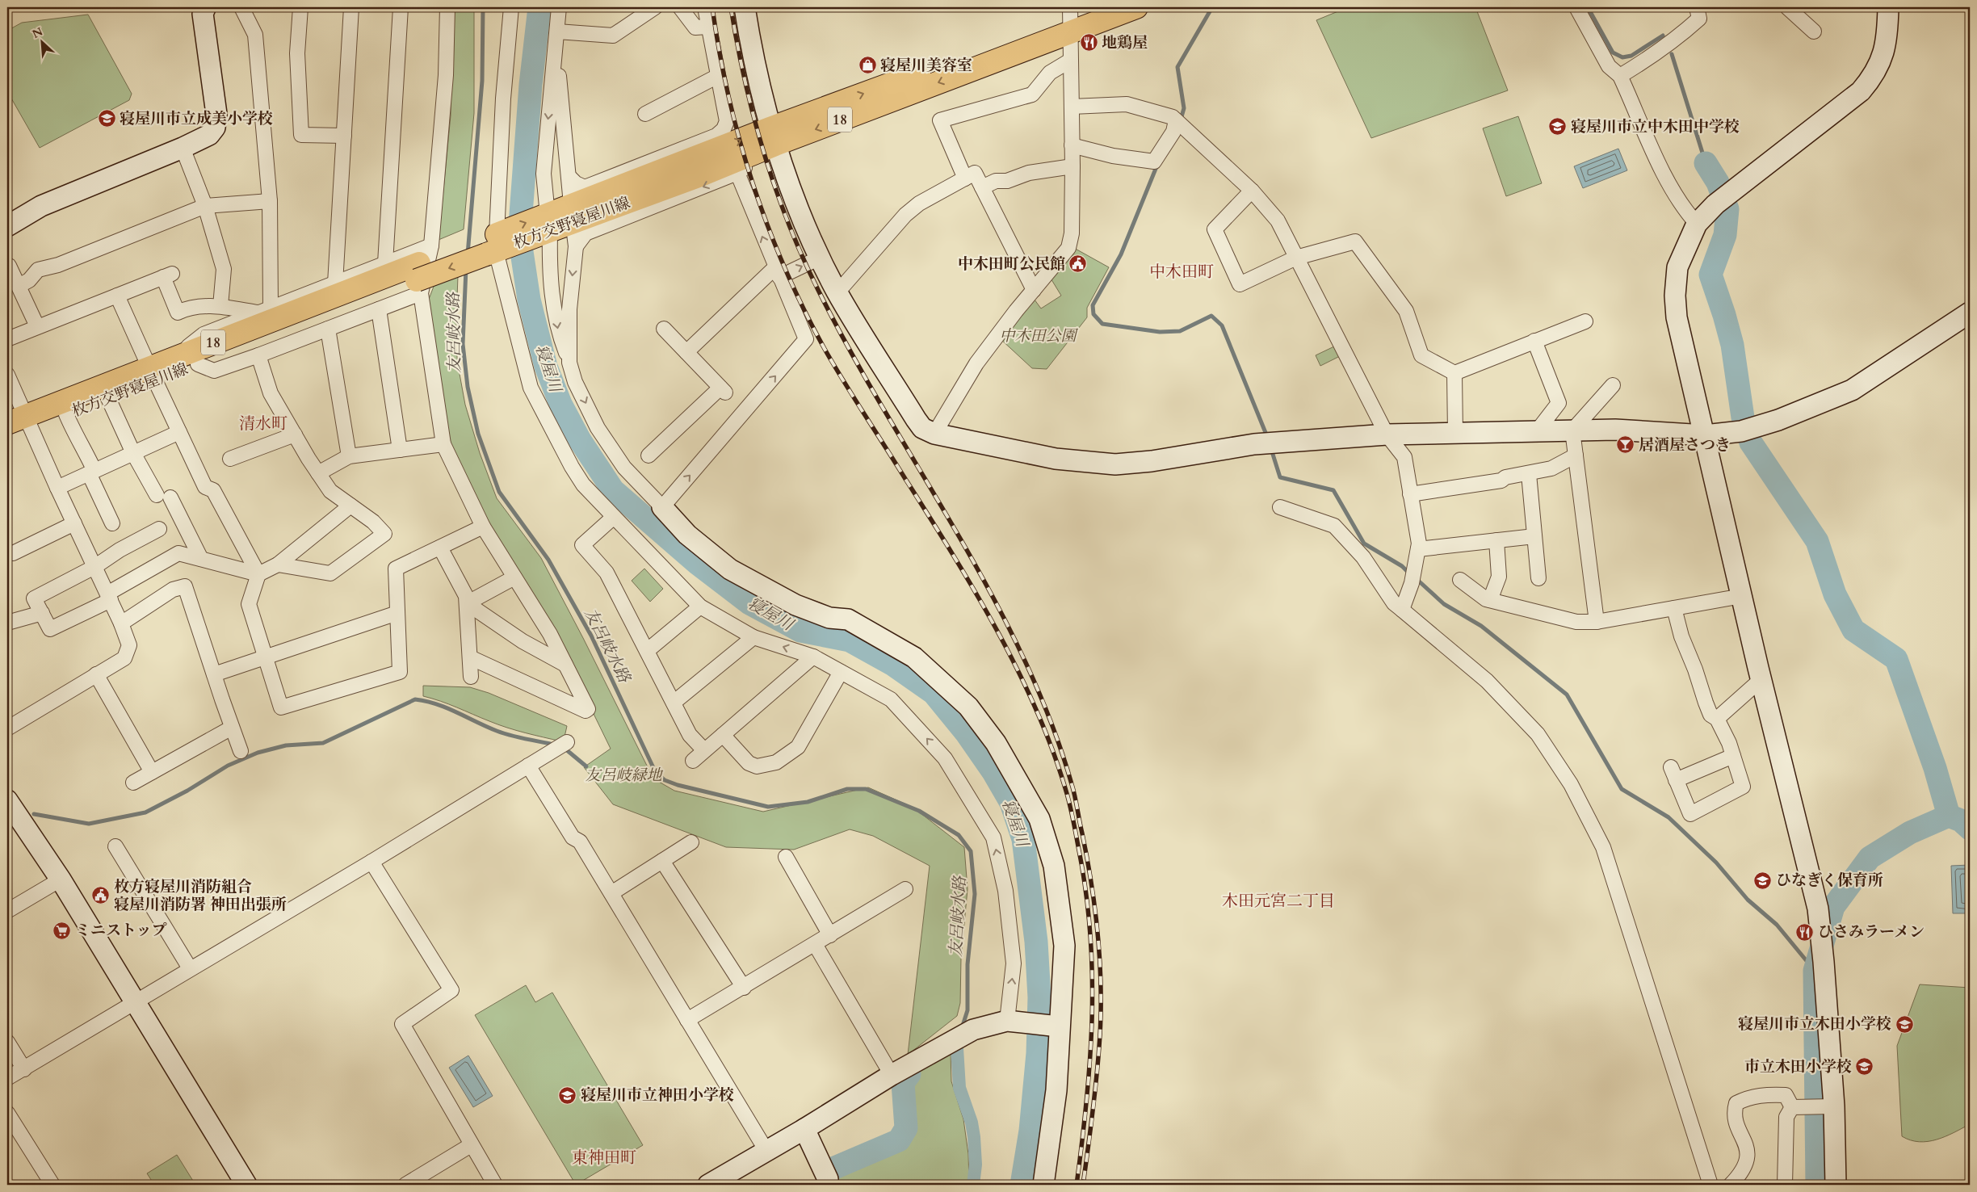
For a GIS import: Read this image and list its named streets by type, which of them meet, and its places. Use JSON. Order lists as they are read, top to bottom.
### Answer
{
  "streets": {
    "main road": ["18", "枚方交野寝屋川線"]
  },
  "districts": [
    "中木田町",
    "清水町",
    "木田元宮二丁目",
    "東神田町"
  ],
  "water": ["友呂岐水路", "寝屋川"],
  "parks": ["中木田公園", "友呂岐緑地"],
  "places": {
    "restaurant": ["地鶏屋", "ひさみラーメン"],
    "shop": ["寝屋川美容室"],
    "school or university": [
      "寝屋川市立成美小学校",
      "寝屋川市立中木田中学校",
      "ひなぎく保育所",
      "寝屋川市立木田小学校",
      "市立木田小学校",
      "寝屋川市立神田小学校"
    ],
    "public building": ["中木田町公民館", "枚方寝屋川消防組合 寝屋川消防署 神田出張所"],
    "bar": ["居酒屋さつき"],
    "supermarket": ["ミニストップ"]
  },
  "north": "top left"
}
